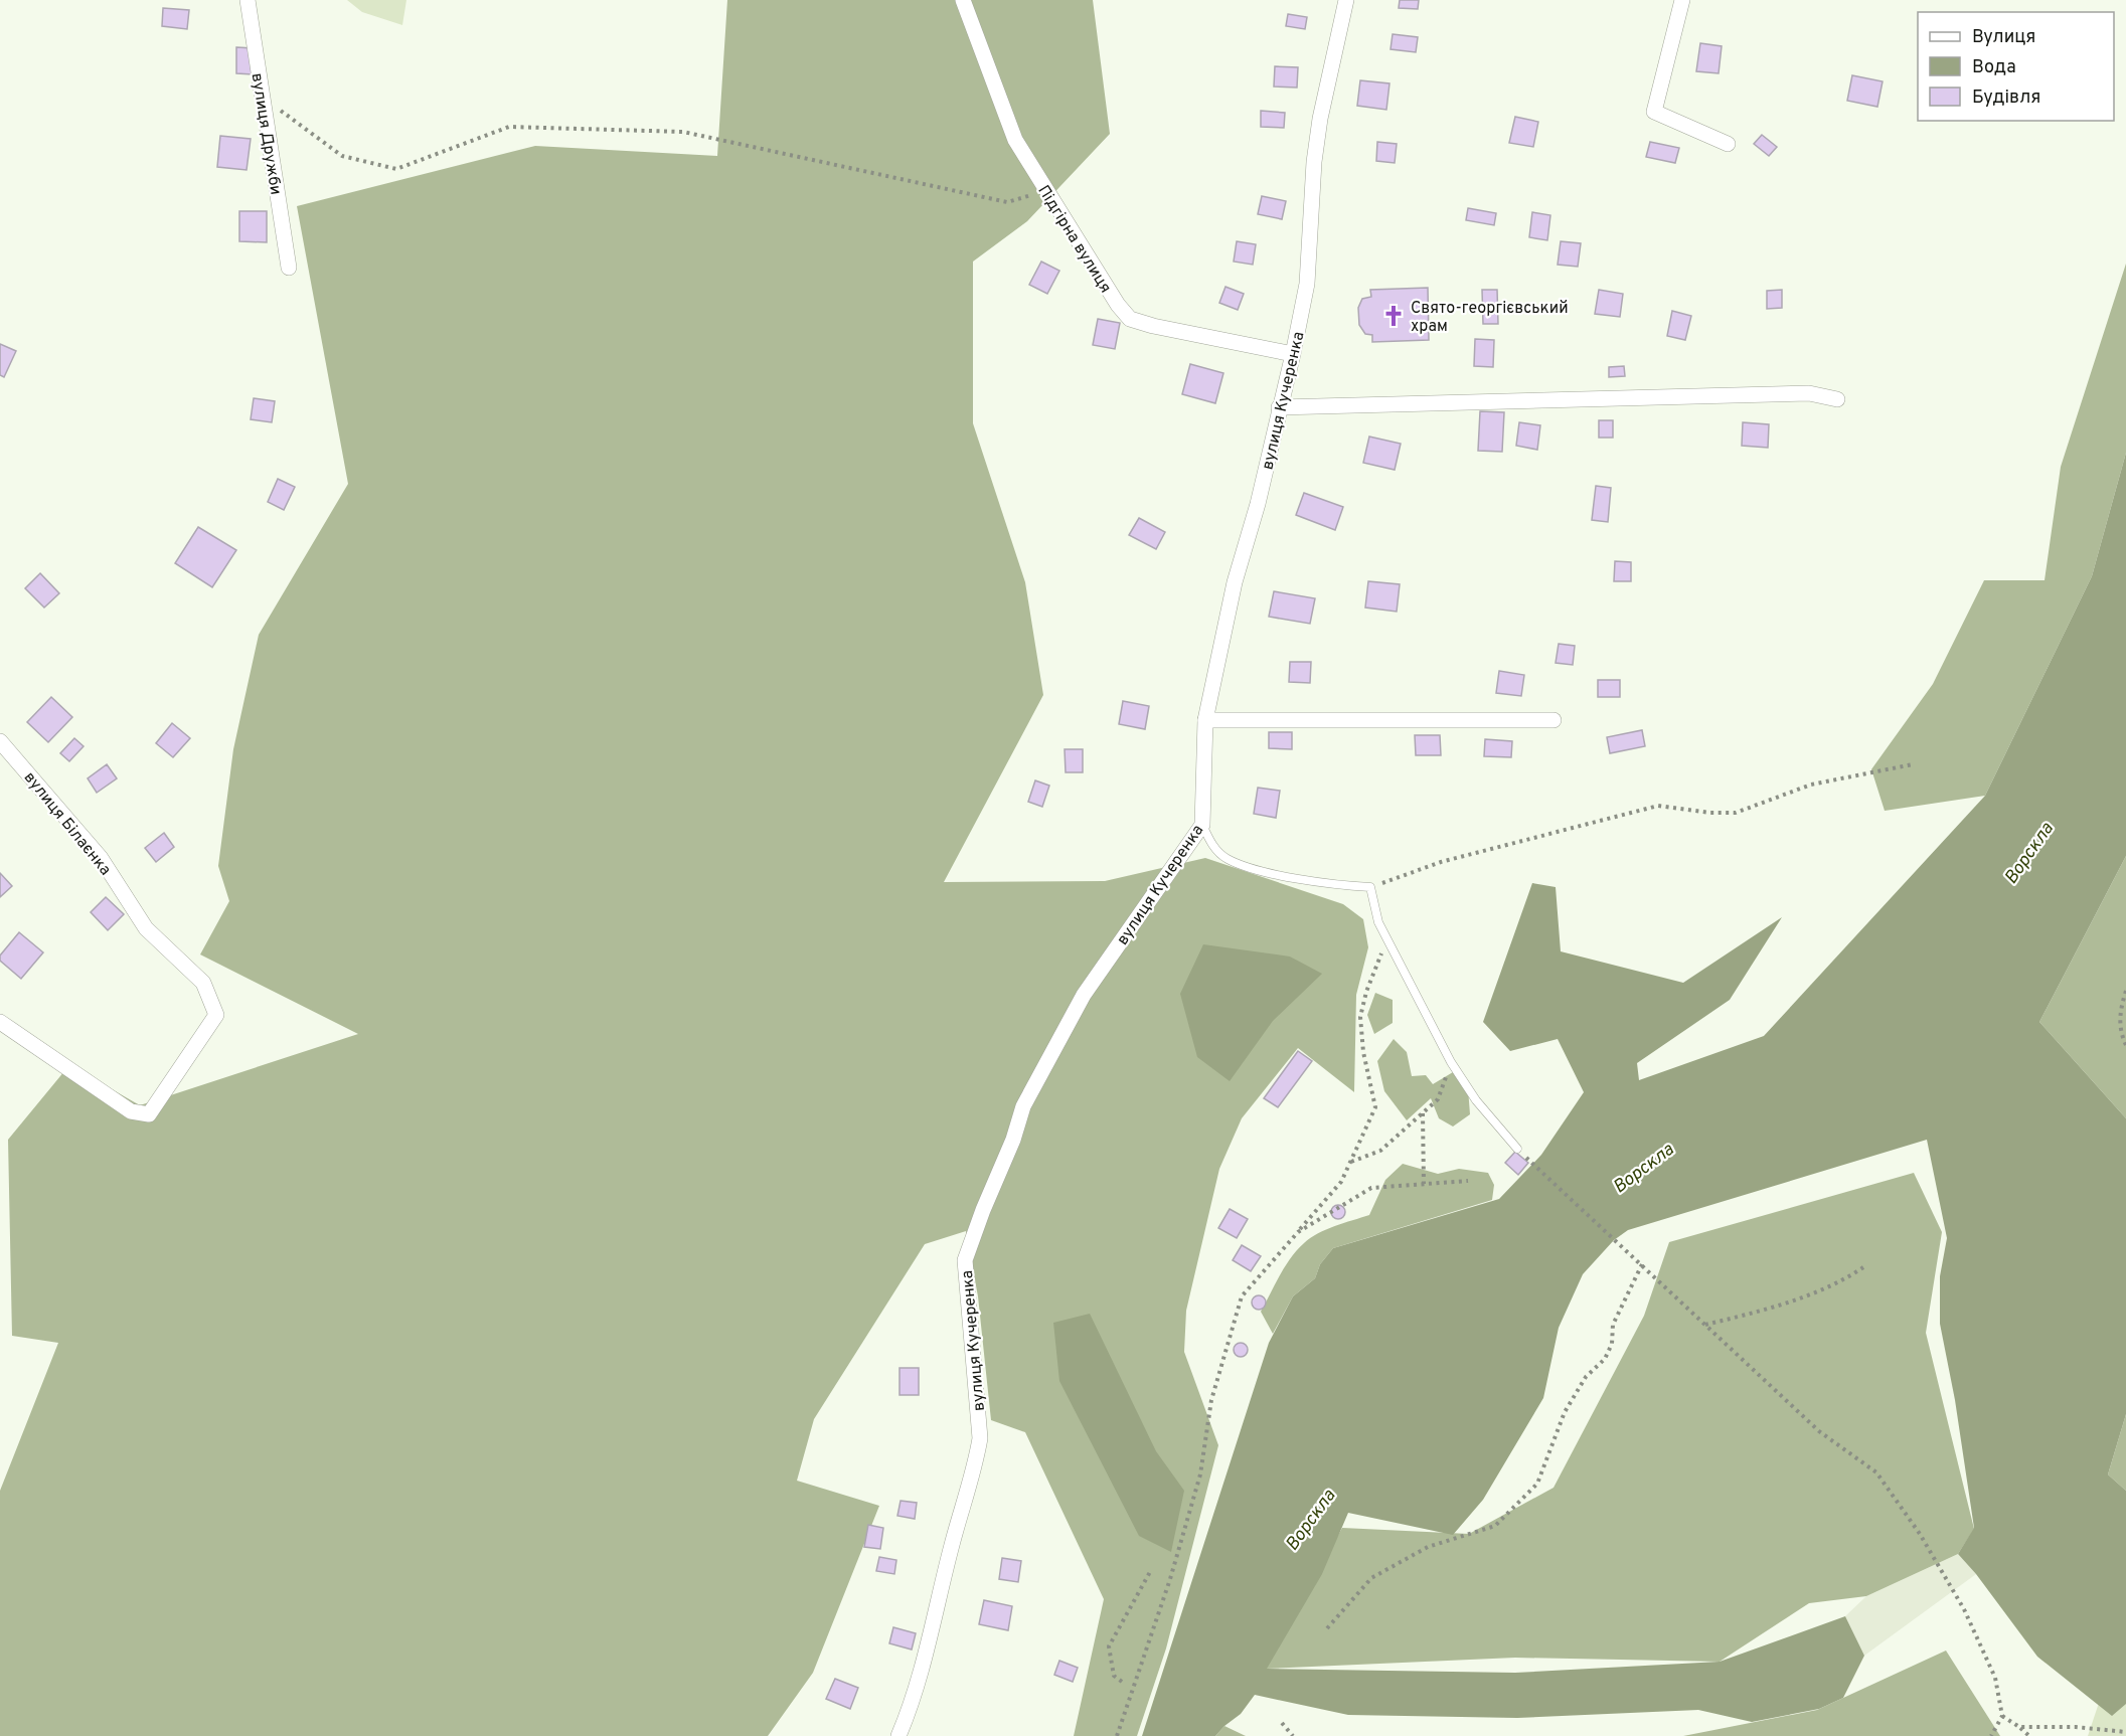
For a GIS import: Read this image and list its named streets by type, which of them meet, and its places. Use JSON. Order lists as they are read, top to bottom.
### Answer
{
  "streets": {
    "street": [
      "вулиця Дружби",
      "Підгірна вулиця",
      "вулиця Кучеренка",
      "вулиця Білаєнка"
    ]
  },
  "crossings": [
    ["Підгірна вулиця", "вулиця Кучеренка"]
  ],
  "water": ["Ворскла"],
  "places": {
    "church": ["Свято-георгієвський храм"]
  },
  "legend": ["Вулиця", "Вода", "Будівля"]
}
